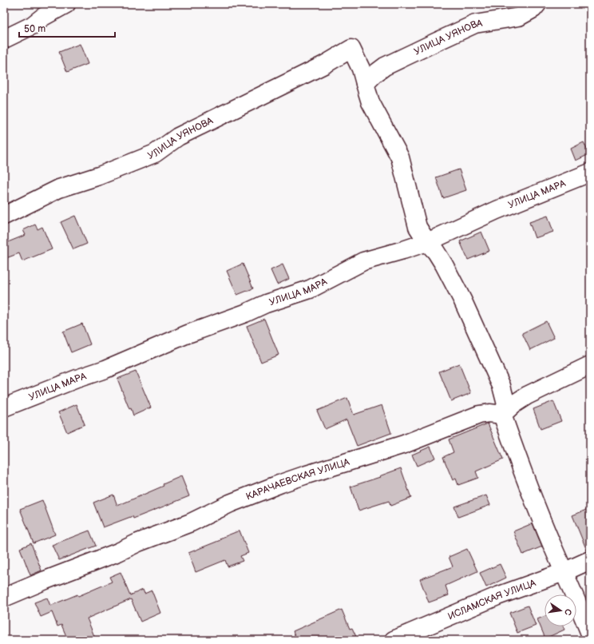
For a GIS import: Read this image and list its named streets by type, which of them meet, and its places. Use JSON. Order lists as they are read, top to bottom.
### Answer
{
  "streets": {
    "street": [
      "УЛИЦА УЯНОВА",
      "УЛИЦА МАРА",
      "КАРАЧАЕВСКАЯ УЛИЦА",
      "ИСЛАМСКАЯ УЛИЦА"
    ]
  },
  "scale_bar": "50 m",
  "north": "right"
}
